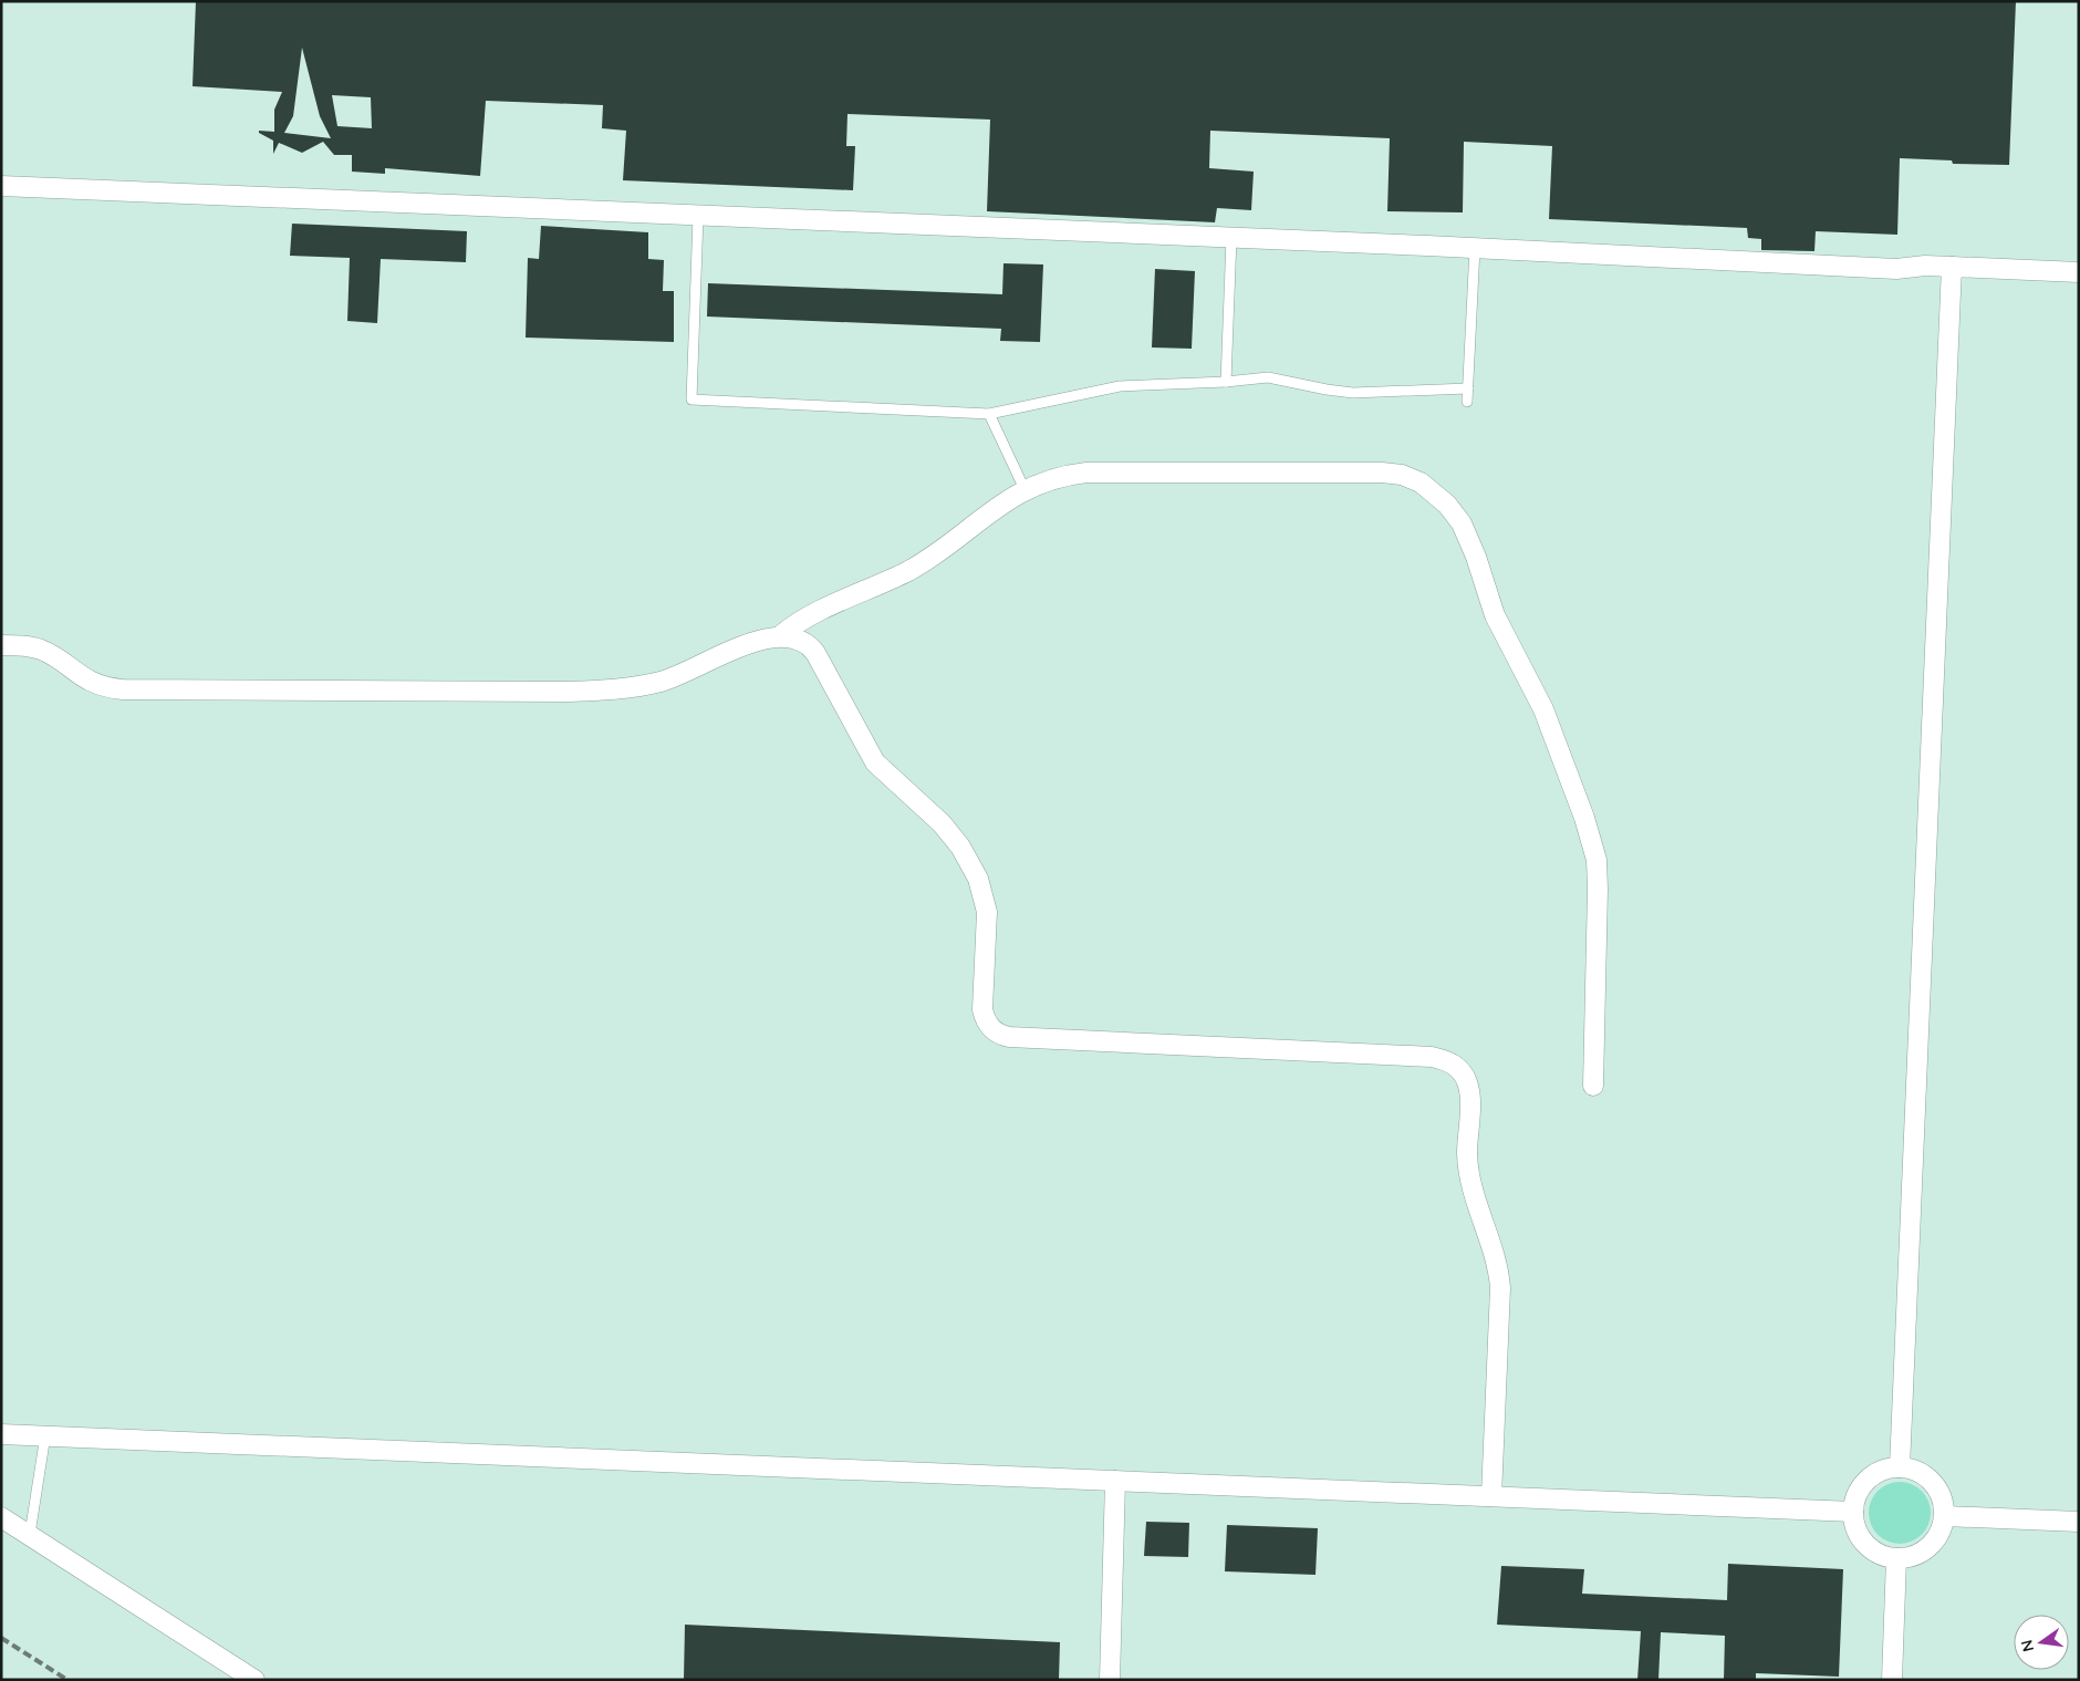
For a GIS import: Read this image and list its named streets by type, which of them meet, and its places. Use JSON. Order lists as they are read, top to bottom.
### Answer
{
  "north": "left"
}
